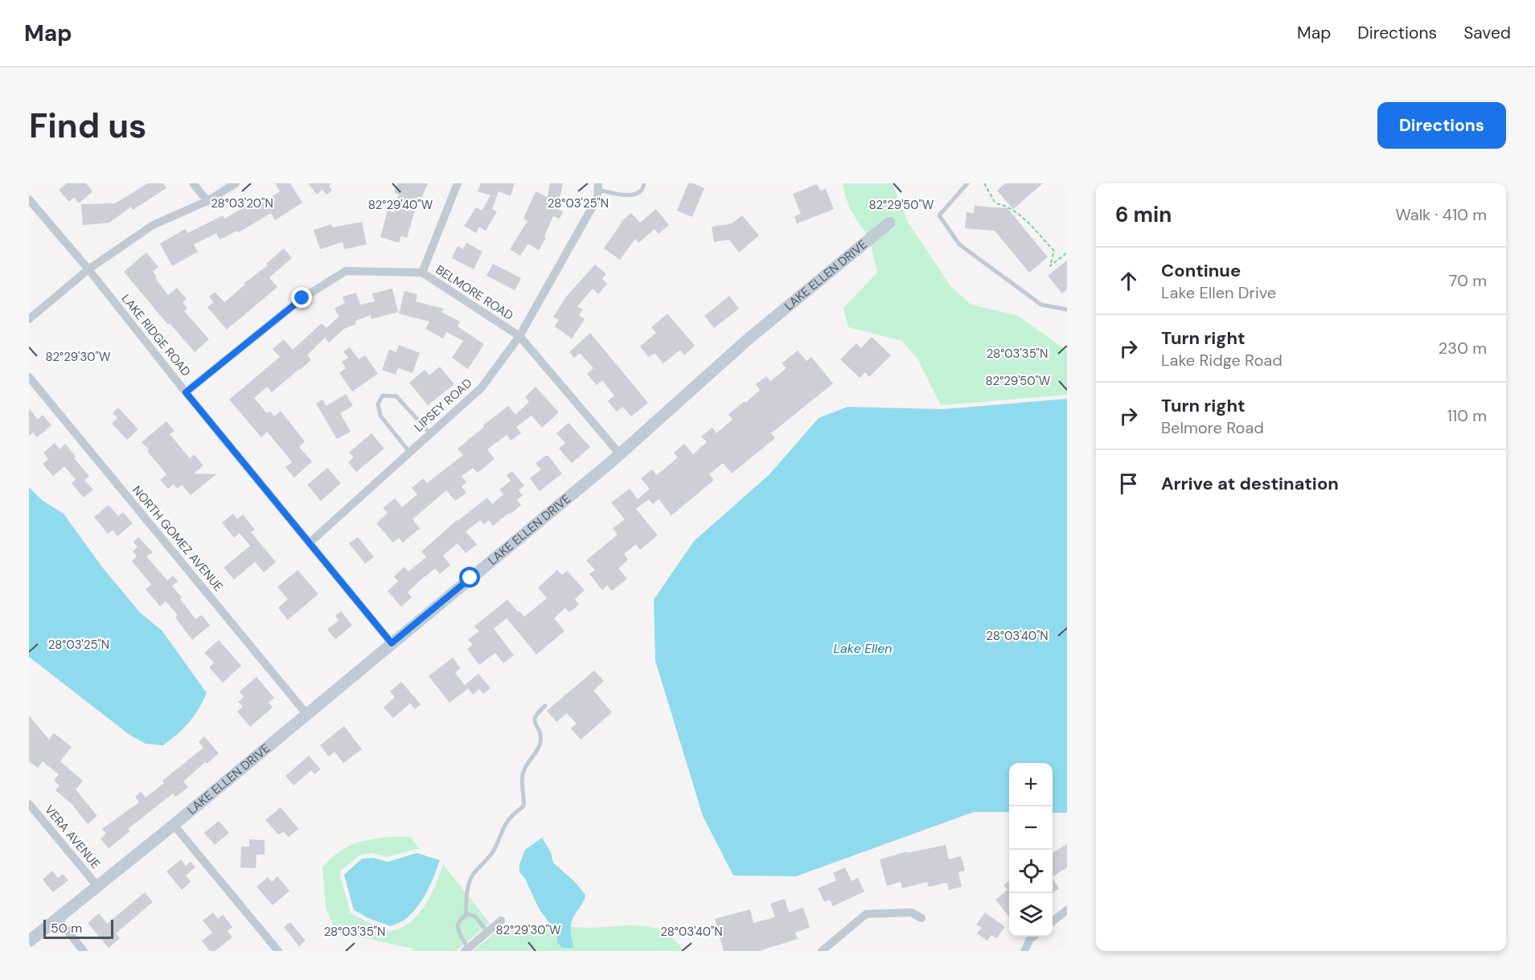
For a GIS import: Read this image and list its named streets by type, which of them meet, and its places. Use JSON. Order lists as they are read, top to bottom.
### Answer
{
  "streets": {
    "street": [
      "LAKE ELLEN DRIVE",
      "BELMORE ROAD",
      "LAKE RIDGE ROAD",
      "LIPSEY ROAD",
      "NORTH GOMEZ AVENUE",
      "VERA AVENUE"
    ]
  },
  "crossings": [
    ["LAKE ELLEN DRIVE", "BELMORE ROAD"],
    ["LAKE ELLEN DRIVE", "LAKE RIDGE ROAD"],
    ["LAKE ELLEN DRIVE", "NORTH GOMEZ AVENUE"],
    ["LAKE ELLEN DRIVE", "VERA AVENUE"],
    ["BELMORE ROAD", "LAKE RIDGE ROAD"],
    ["BELMORE ROAD", "LIPSEY ROAD"],
    ["LAKE RIDGE ROAD", "LIPSEY ROAD"]
  ],
  "water": ["Lake Ellen"],
  "scale_bar": "50 m",
  "page": {
    "header": "Map",
    "nav": ["Map", "Directions", "Saved"],
    "buttons": "Directions",
    "title": "Find us",
    "heading": ["6 min", "Walk · 410 m"],
    "list": [
      ["Continue", "Lake Ellen Drive", "70 m"],
      ["Turn right", "Lake Ridge Road", "230 m"],
      ["Turn right", "Belmore Road", "110 m"],
      "Arrive at destination"
    ],
    "map_buttons": ["+", "−"],
    "scale": "50 m"
  },
  "coordinates": [
    "28°03'20\"N",
    "28°03'25\"N",
    "82°29'40\"W",
    "82°29'50\"W",
    "28°03'35\"N",
    "82°29'30\"W",
    "28°03'40\"N"
  ]
}
